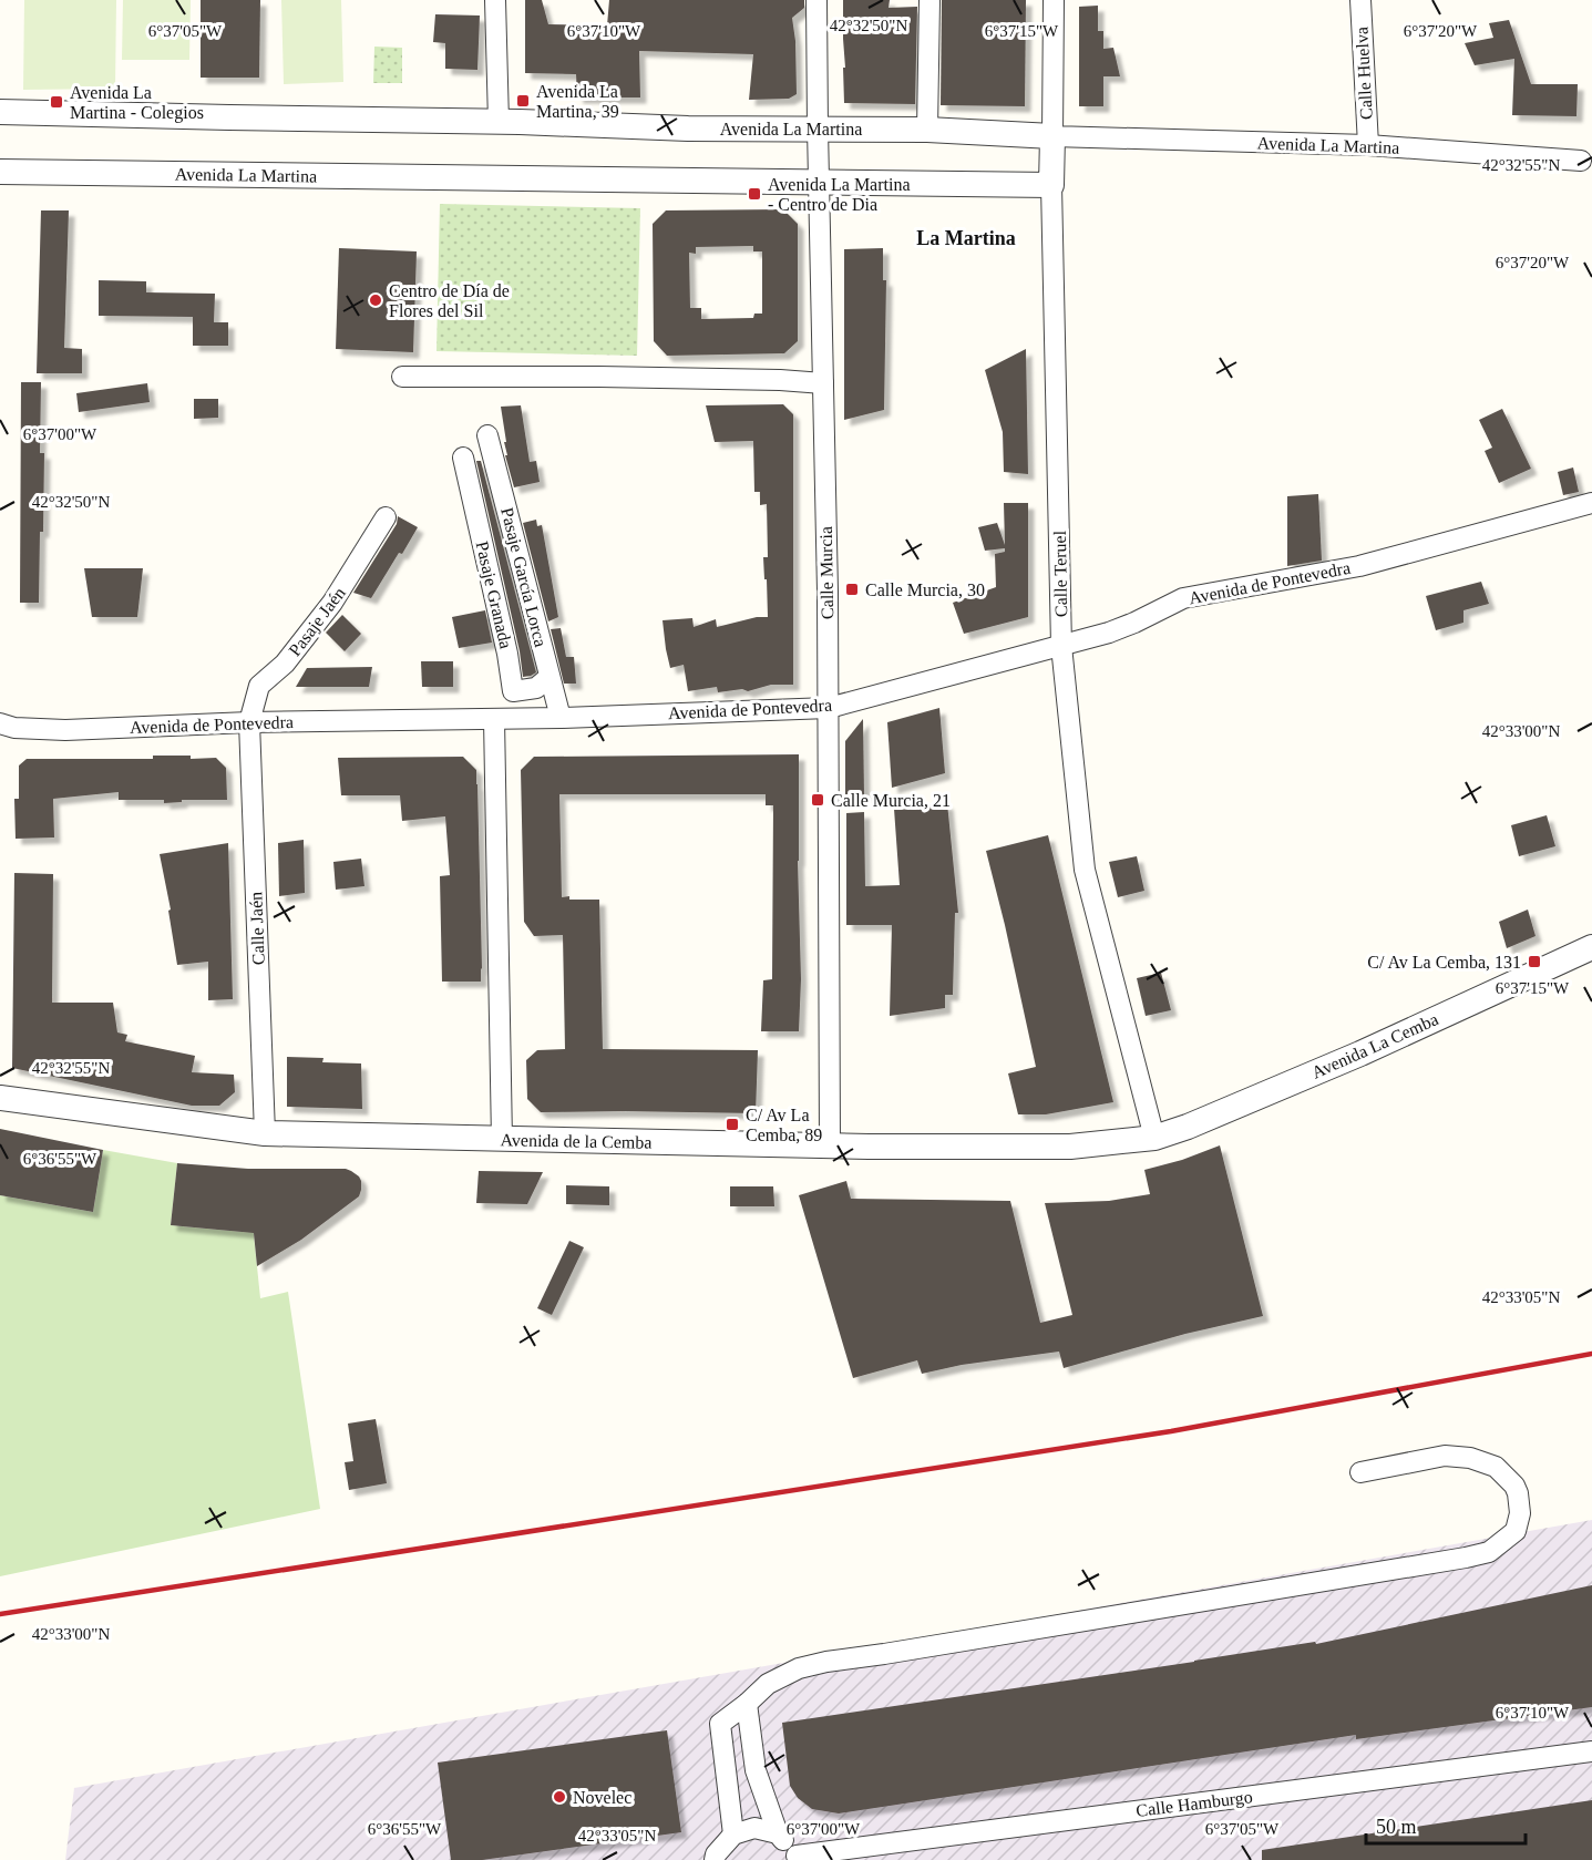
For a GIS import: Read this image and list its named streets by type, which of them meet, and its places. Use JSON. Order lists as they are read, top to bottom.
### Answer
{
  "streets": {
    "street": [
      "Calle Huelva",
      "Avenida La Martina",
      "Calle Murcia",
      "Calle Teruel",
      "Pasaje García Lorca",
      "Avenida de Pontevedra",
      "Pasaje Granada",
      "Pasaje Jaén",
      "Calle Jaén",
      "Avenida La Cemba",
      "Avenida de la Cemba",
      "Calle Hamburgo"
    ]
  },
  "crossings": [
    ["Calle Huelva", "Avenida La Martina"],
    ["Avenida La Martina", "Calle Murcia"],
    ["Avenida La Martina", "Calle Teruel"],
    ["Calle Murcia", "Avenida de Pontevedra"],
    ["Calle Murcia", "Avenida de la Cemba"],
    ["Calle Teruel", "Avenida de Pontevedra"],
    ["Calle Teruel", "Avenida La Cemba"],
    ["Calle Teruel", "Avenida de la Cemba"],
    ["Pasaje García Lorca", "Avenida de Pontevedra"],
    ["Pasaje García Lorca", "Pasaje Granada"],
    ["Avenida de Pontevedra", "Pasaje Jaén"],
    ["Avenida de Pontevedra", "Calle Jaén"],
    ["Pasaje Jaén", "Calle Jaén"],
    ["Calle Jaén", "Avenida de la Cemba"],
    ["Avenida La Cemba", "Avenida de la Cemba"]
  ],
  "districts": ["La Martina"],
  "places": {
    "transit": [
      "Avenida La Martina, 39",
      "Avenida La Martina - Colegios",
      "Avenida La Martina - Centro de Dia",
      "Calle Murcia, 30",
      "Calle Murcia, 21",
      "C/ Av La Cemba, 131",
      "C/ Av La Cemba, 89"
    ],
    "other": ["Centro de Día de Flores del Sil", "Novelec"]
  },
  "scale_bar": "50 m",
  "coordinates": [
    "42°32'50\"N",
    "6°37'15\"W",
    "6°37'05\"W",
    "6°37'10\"W",
    "6°37'20\"W",
    "42°32'55\"N",
    "6°37'00\"W",
    "42°33'00\"N",
    "6°36'55\"W",
    "42°33'05\"N"
  ]
}
